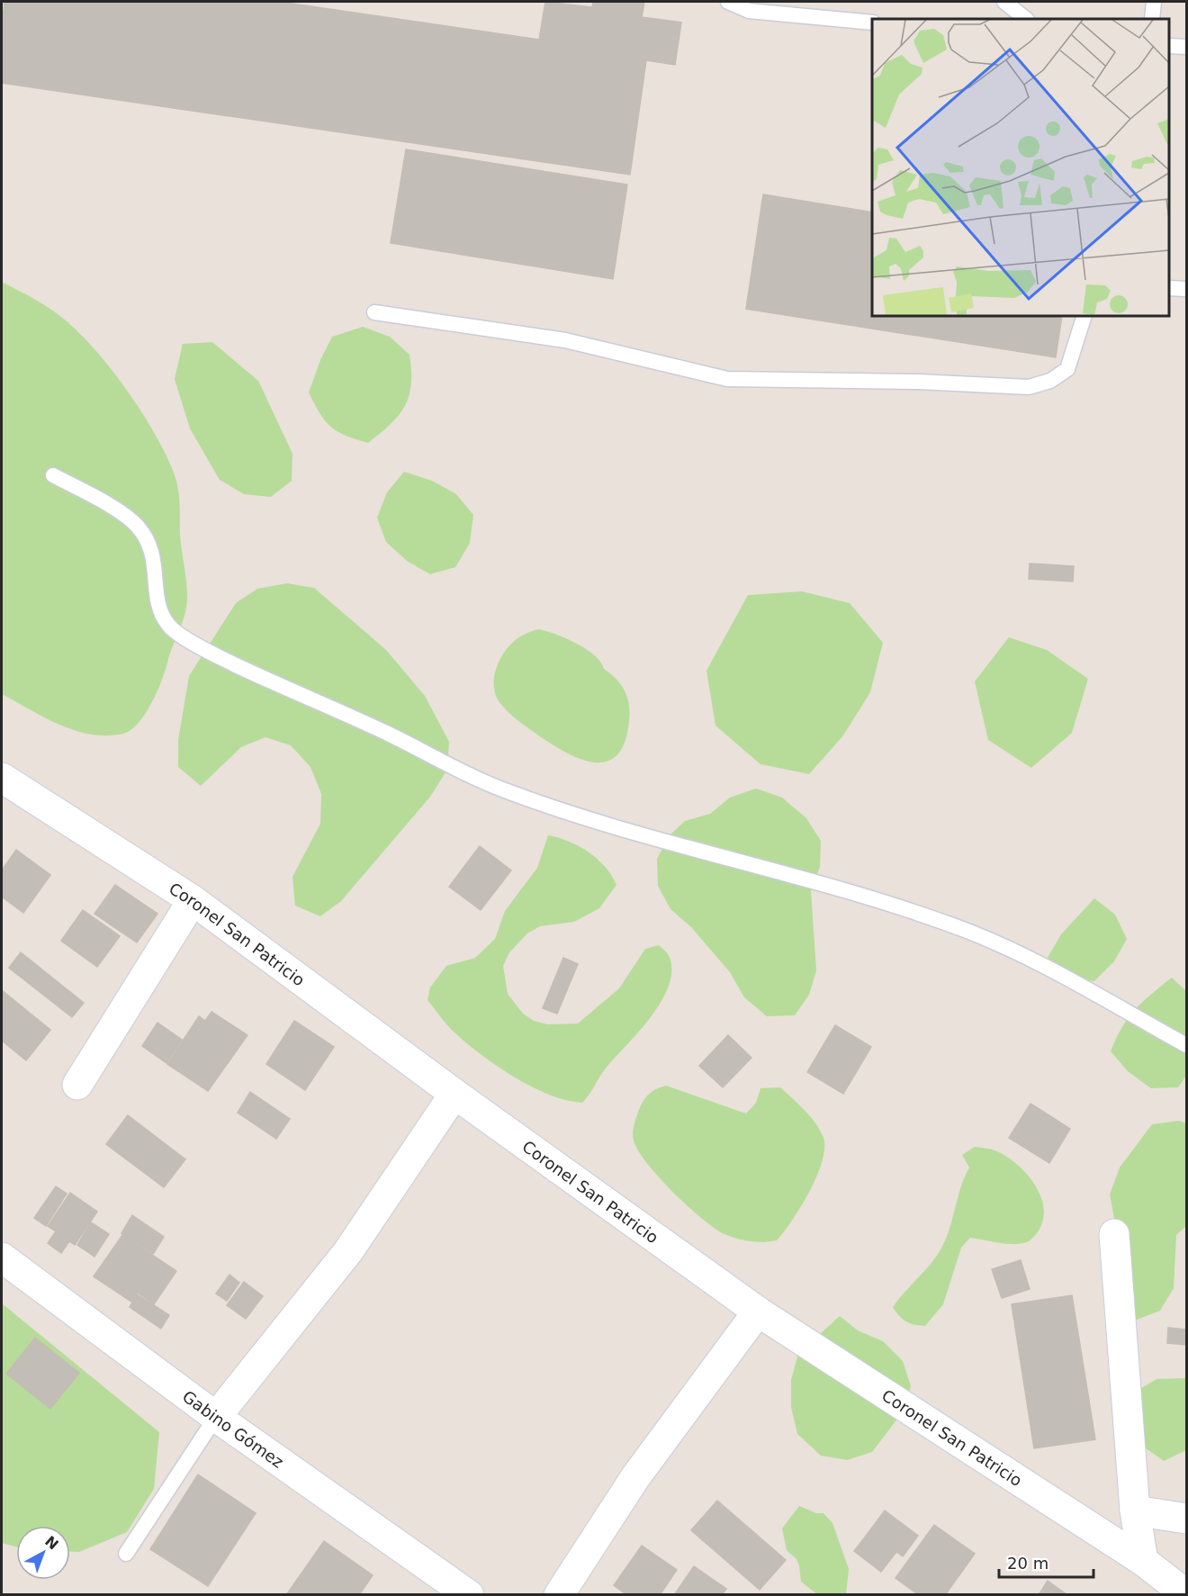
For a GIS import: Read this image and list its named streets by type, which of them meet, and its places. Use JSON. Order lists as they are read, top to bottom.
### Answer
{
  "streets": {
    "street": ["Coronel San Patricio", "Gabino Gómez"]
  },
  "scale_bar": "20 m",
  "north": "top right"
}
